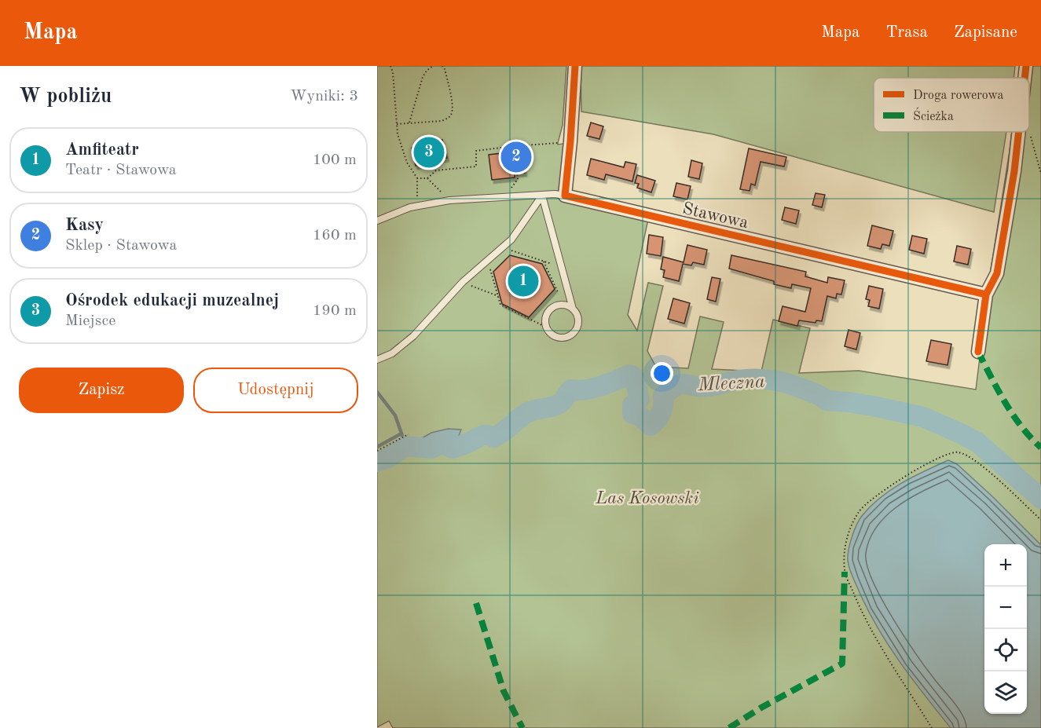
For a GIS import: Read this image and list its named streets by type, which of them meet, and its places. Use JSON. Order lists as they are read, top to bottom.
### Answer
{
  "streets": {
    "street": ["Stawowa"]
  },
  "water": ["Mleczna"],
  "parks": ["Las Kosowski"],
  "legend": ["Droga rowerowa", "Ścieżka"],
  "page": {
    "header": "Mapa",
    "nav": ["Mapa", "Trasa", "Zapisane"],
    "heading": ["W pobliżu", "Wyniki: 3"],
    "list": [
      {
        "mark": "1",
        "name": "Amfiteatr",
        "note": "Teatr · Stawowa",
        "value": "100 m"
      },
      {
        "mark": "2",
        "name": "Kasy",
        "note": "Sklep · Stawowa",
        "value": "160 m"
      },
      {
        "mark": "3",
        "name": "Ośrodek edukacji muzealnej",
        "note": "Miejsce",
        "value": "190 m"
      }
    ],
    "pins": ["3", "2", "1"],
    "buttons": ["Zapisz", "Udostępnij"],
    "map_buttons": ["+", "−"]
  }
}
